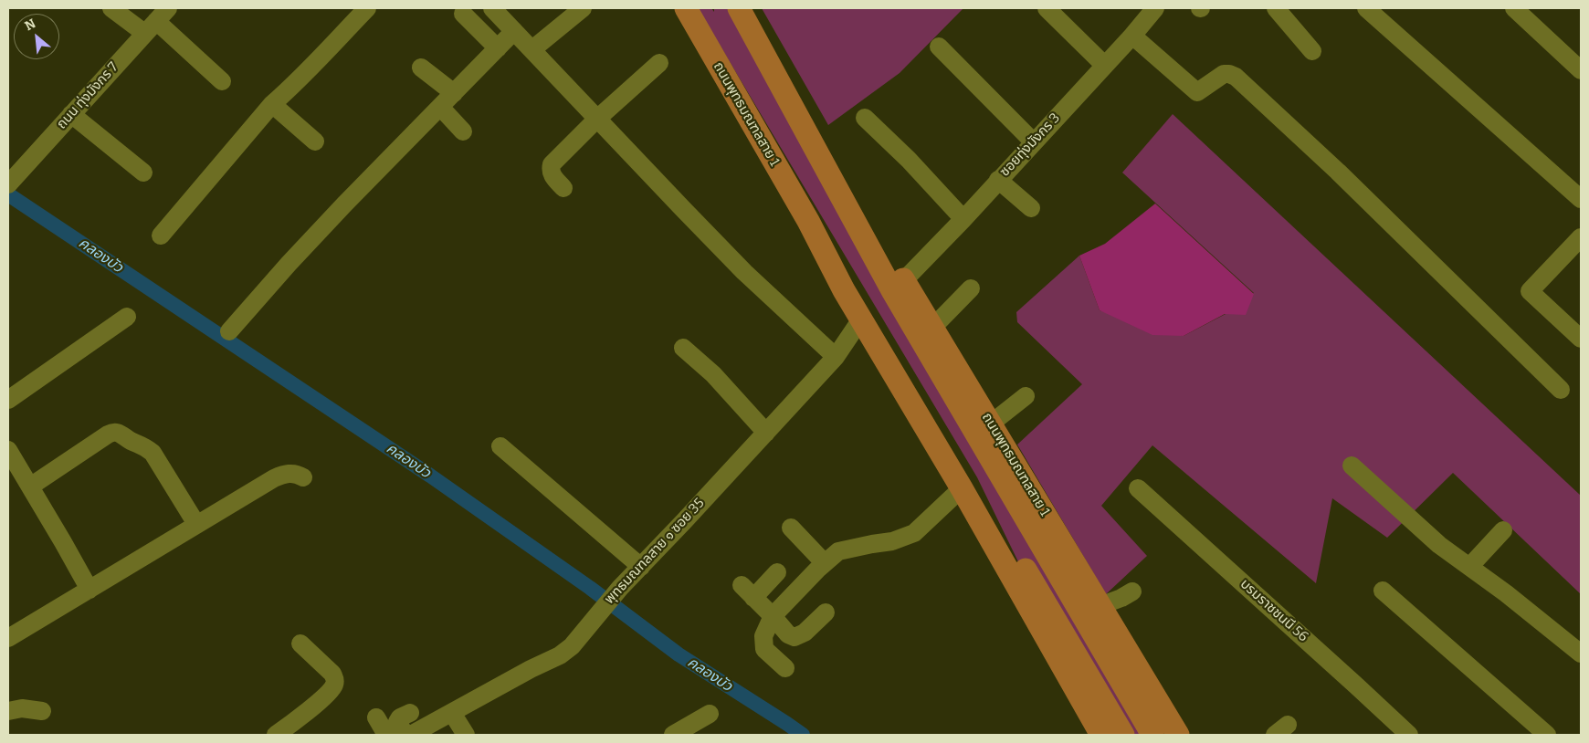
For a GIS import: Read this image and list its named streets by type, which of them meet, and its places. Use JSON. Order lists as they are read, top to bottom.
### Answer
{
  "streets": {
    "main road": ["ถนนพุทธมณฑลสาย 1"],
    "street": [
      "ถนน ทุ่งมังกร 7",
      "ซอยทุ่งมังกร 3",
      "พุทธมณฑลสาย ๑ ซอย 35",
      "บรมราชชนนี 56"
    ]
  },
  "crossings": [
    ["ถนนพุทธมณฑลสาย 1", "ซอยทุ่งมังกร 3"],
    ["ถนนพุทธมณฑลสาย 1", "พุทธมณฑลสาย ๑ ซอย 35"]
  ],
  "water": ["คลองบัว"],
  "north": "top left"
}
